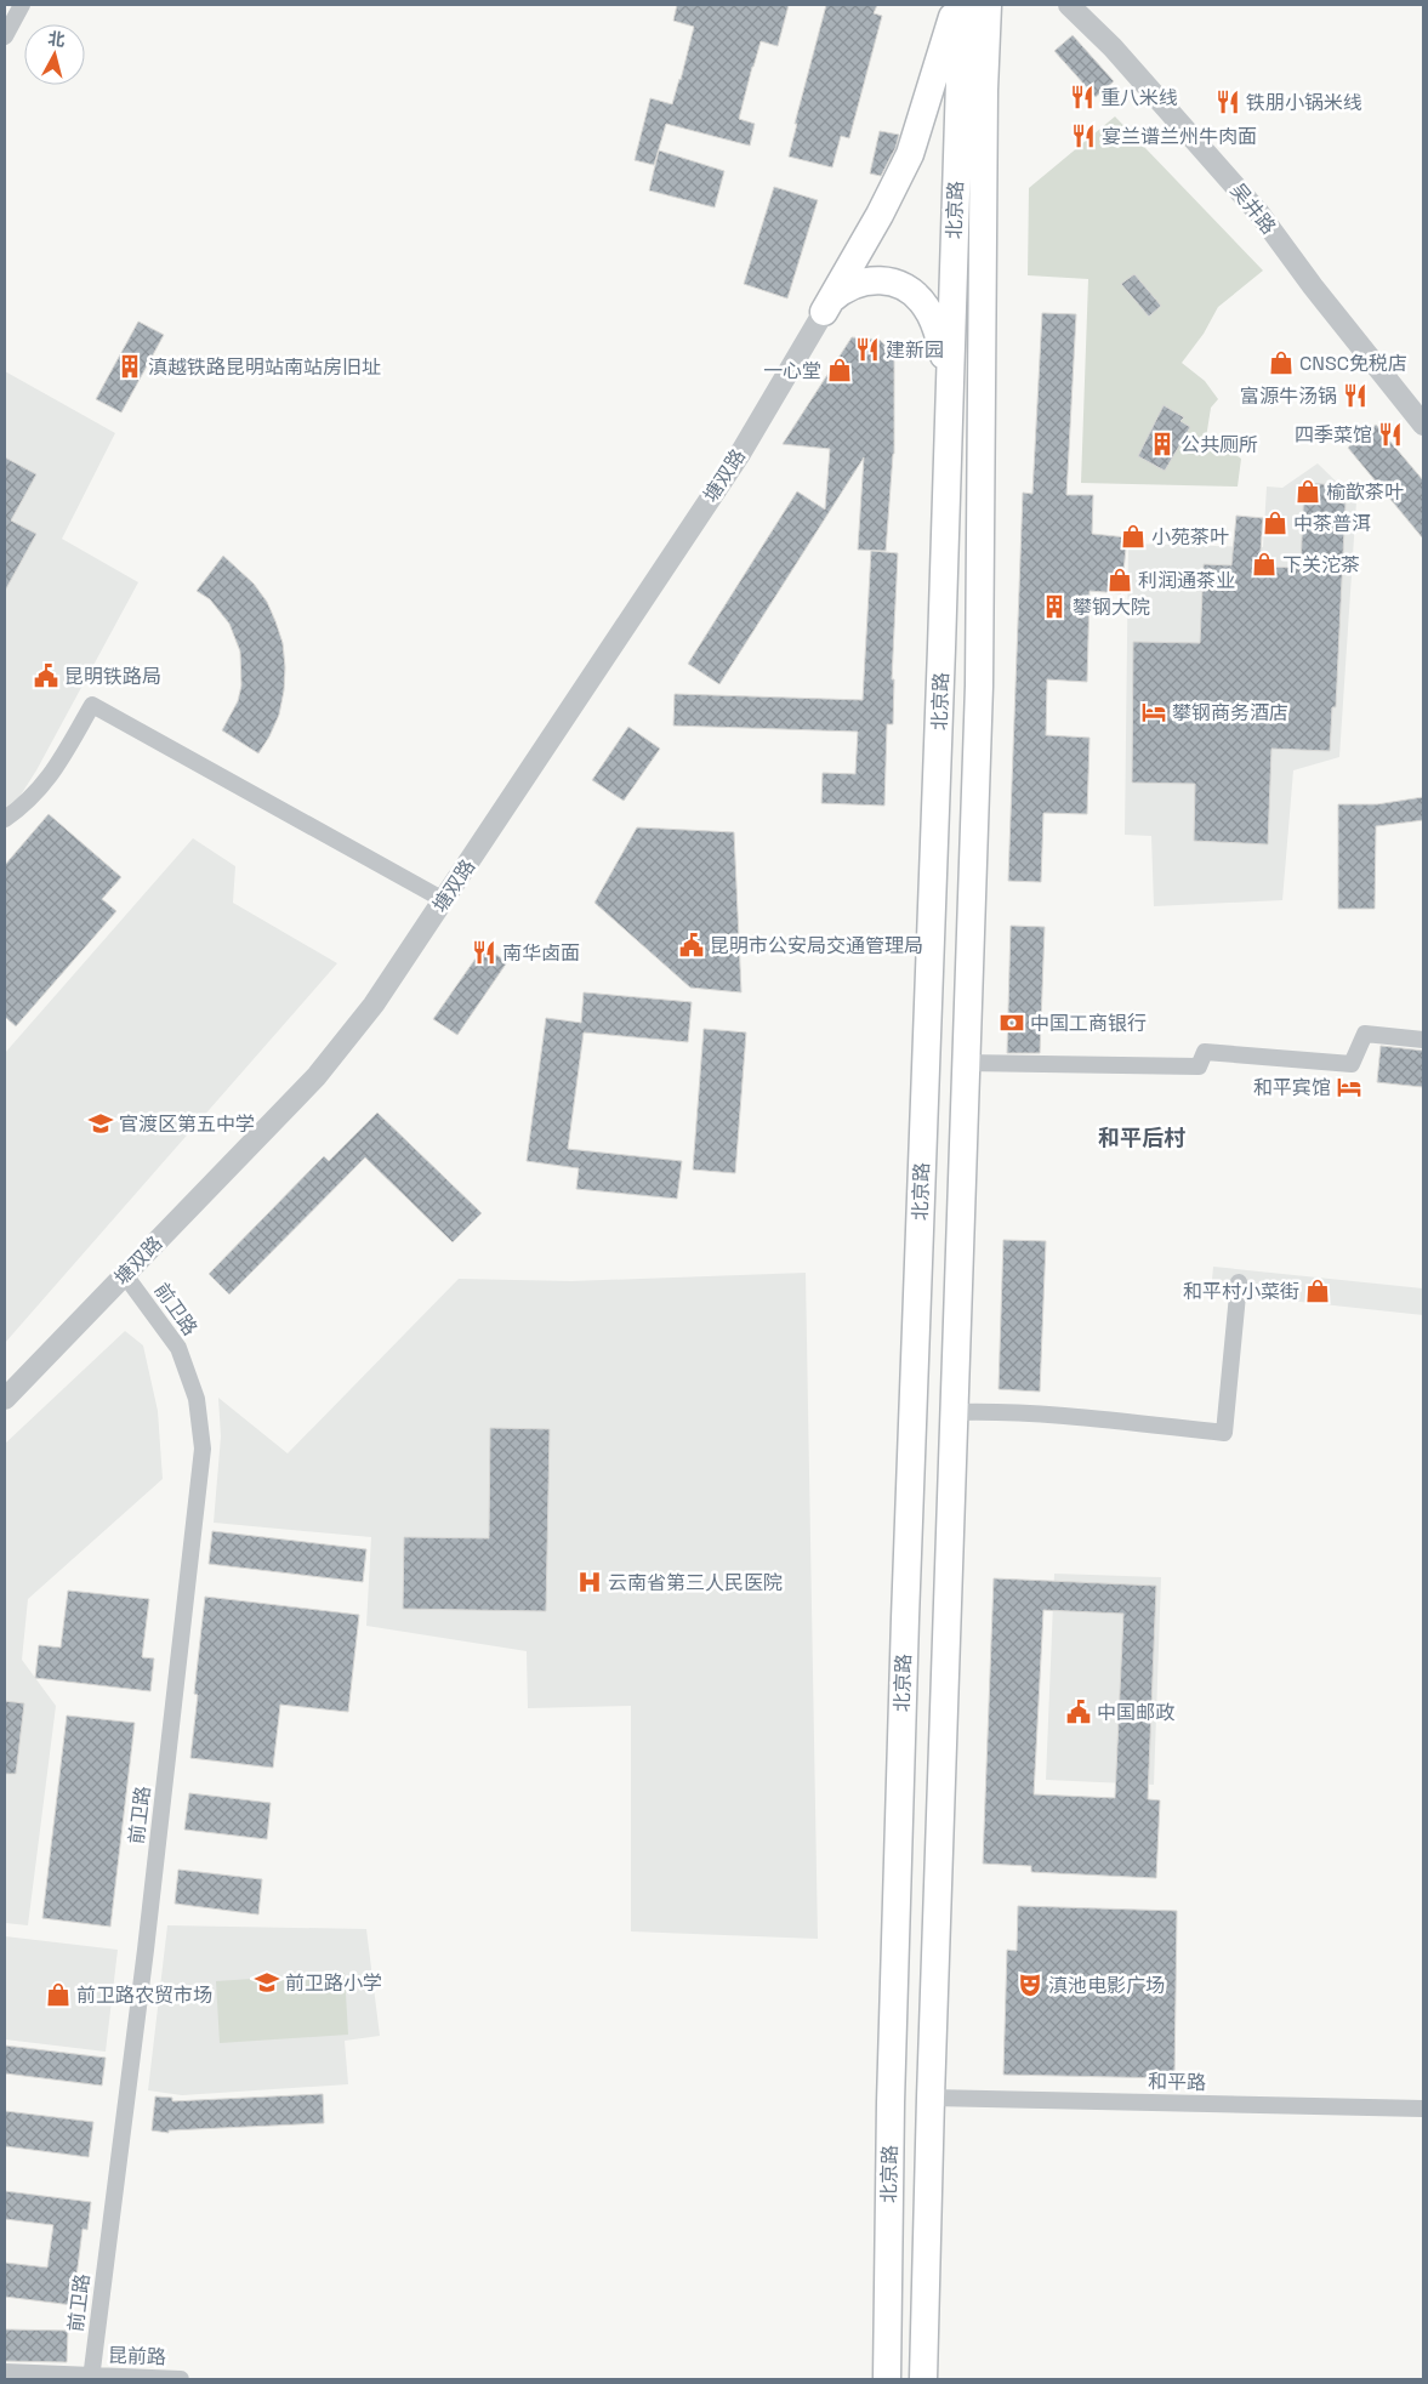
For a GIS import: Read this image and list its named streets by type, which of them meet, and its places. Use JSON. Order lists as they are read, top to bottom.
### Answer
{
  "streets": {
    "main road": ["北京路"],
    "street": [
      "吴井路",
      "塘双路",
      "前卫路",
      "和平路",
      "昆前路"
    ]
  },
  "crossings": [
    ["北京路", "和平路"],
    ["塘双路", "前卫路"],
    ["前卫路", "昆前路"]
  ],
  "districts": ["和平后村"],
  "places": {
    "restaurant": [
      "重八米线",
      "铁朋小锅米线",
      "宴兰谱兰州牛肉面",
      "建新园",
      "富源牛汤锅",
      "四季菜馆",
      "南华卤面"
    ],
    "shop": [
      "CNSC免税店",
      "一心堂",
      "榆歆茶叶",
      "中茶普洱",
      "小苑茶叶",
      "下关沱茶",
      "利润通茶业",
      "和平村小菜街",
      "前卫路农贸市场"
    ],
    "building": ["滇越铁路昆明站南站房旧址", "公共厕所", "攀钢大院"],
    "public building": ["昆明铁路局", "昆明市公安局交通管理局", "中国邮政"],
    "hotel": ["攀钢商务酒店", "和平宾馆"],
    "bank": ["中国工商银行"],
    "school or university": ["官渡区第五中学", "前卫路小学"],
    "hospital": ["云南省第三人民医院"],
    "theatre": ["滇池电影广场"]
  },
  "north": "top"
}
